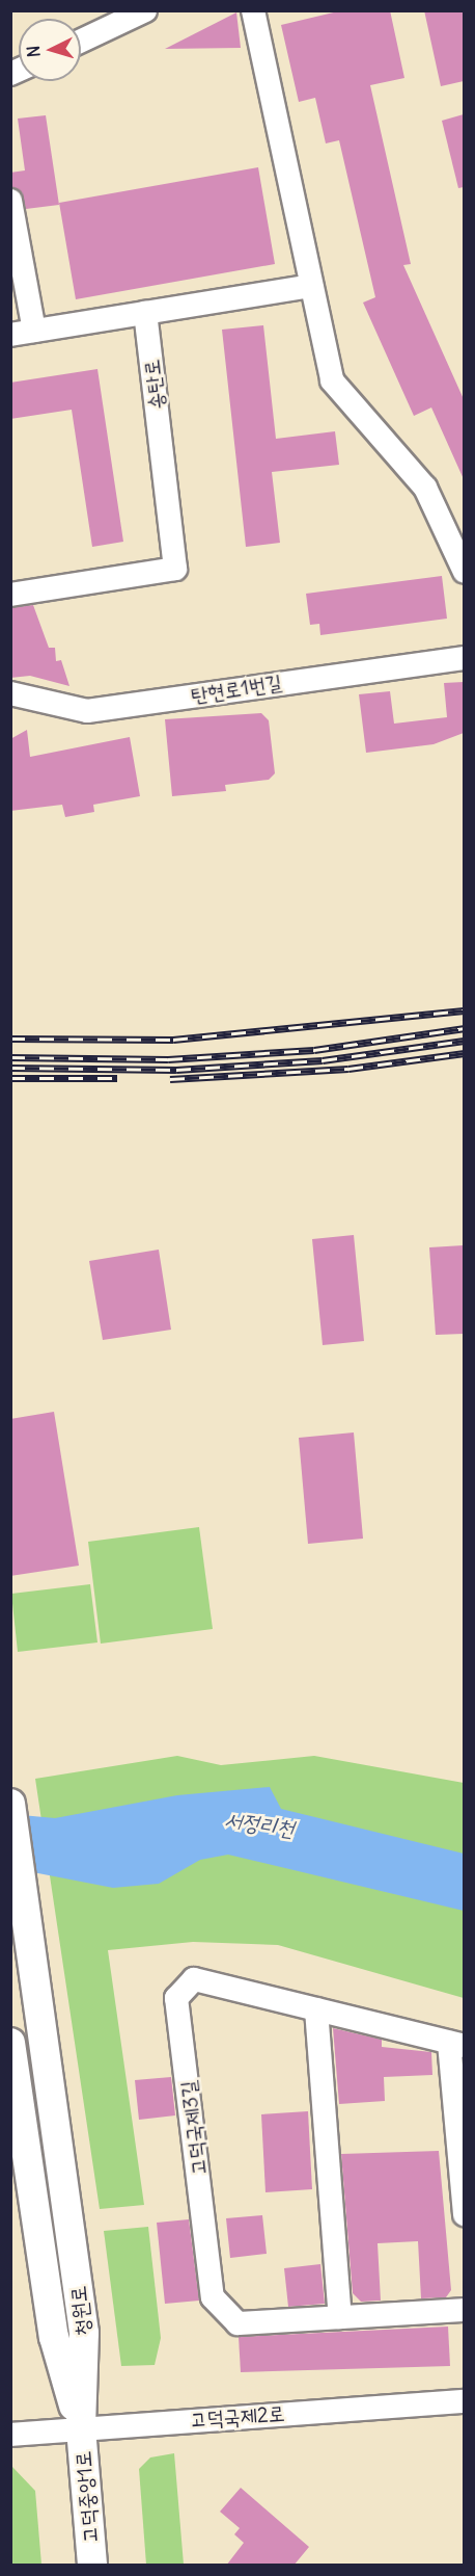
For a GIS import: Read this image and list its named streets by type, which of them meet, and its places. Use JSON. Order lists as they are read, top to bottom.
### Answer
{
  "streets": {
    "main road": ["청원로", "고덕중앙1로"],
    "street": [
      "송탄로",
      "탄현로1번길",
      "고덕국제3길",
      "고덕국제2로"
    ]
  },
  "crossings": [
    ["청원로", "고덕국제2로"],
    ["청원로", "고덕중앙1로"],
    ["고덕국제2로", "고덕중앙1로"]
  ],
  "water": ["서정리천"],
  "north": "left"
}
